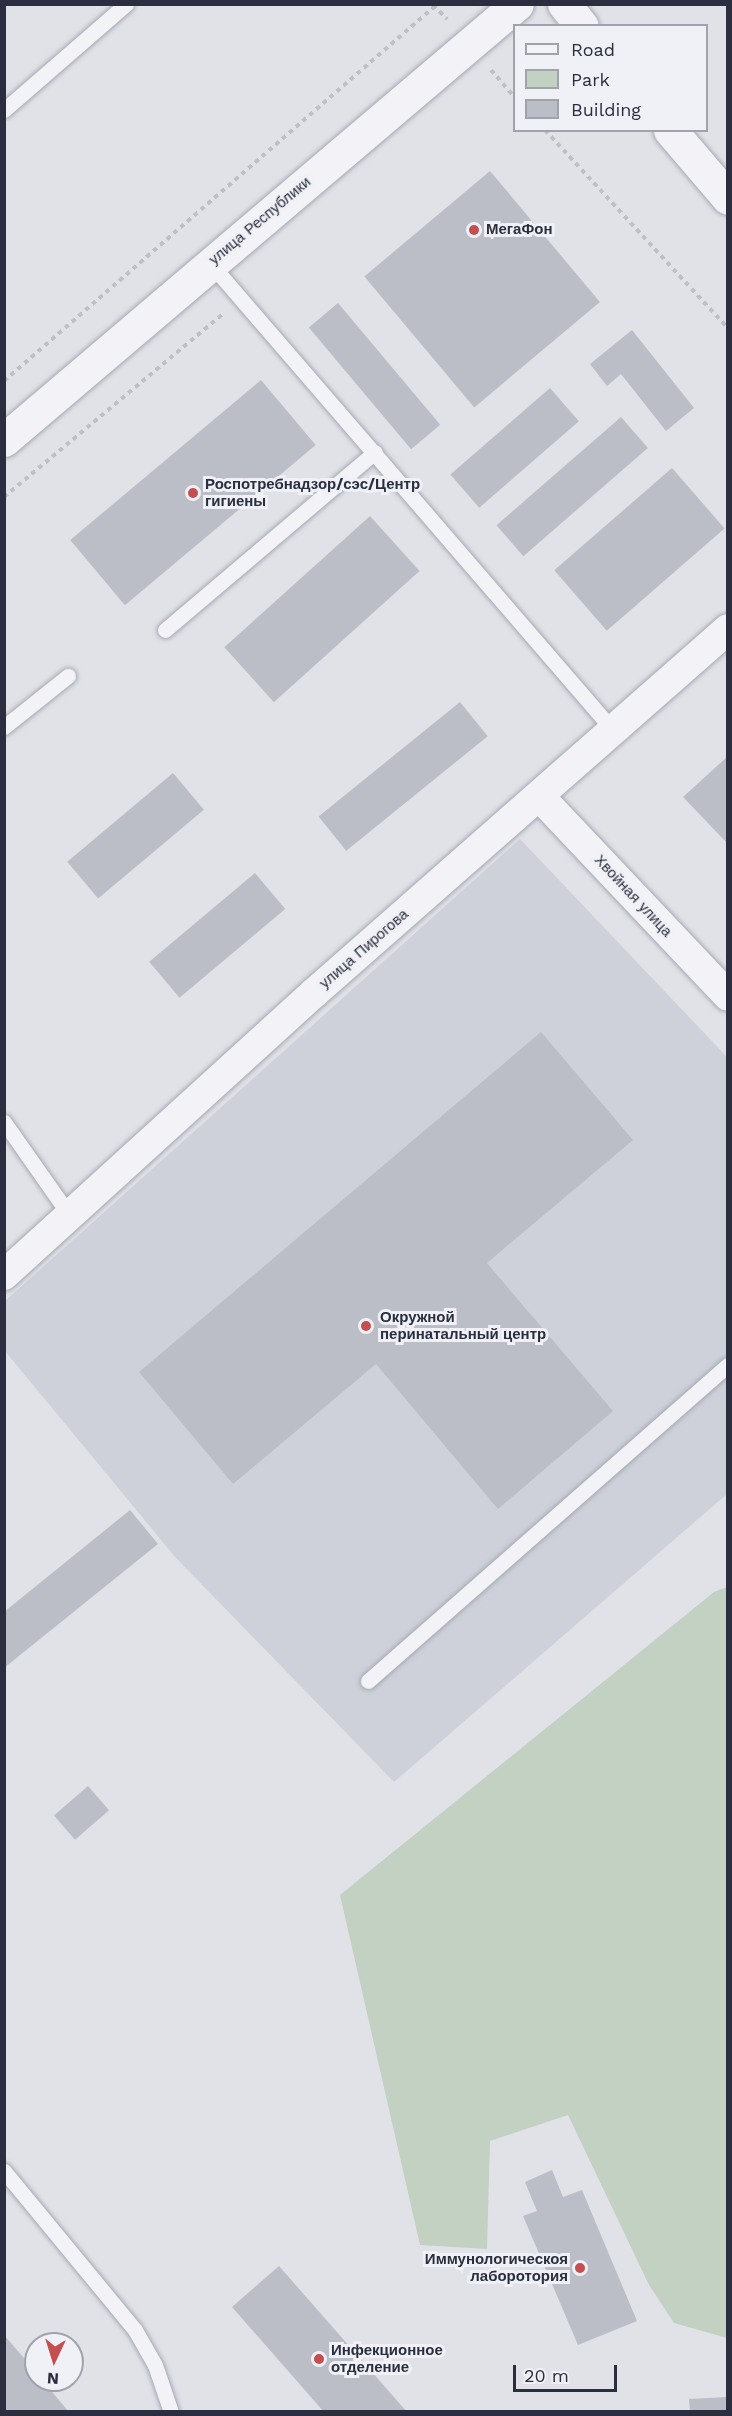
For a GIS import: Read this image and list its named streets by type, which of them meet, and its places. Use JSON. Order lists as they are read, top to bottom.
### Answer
{
  "streets": {
    "street": ["улица Республики", "Хвойная улица", "улица Пирогова"]
  },
  "crossings": [
    ["Хвойная улица", "улица Пирогова"]
  ],
  "places": [
    "МегаФон",
    "Роспотребнадзор/сэс/Центр гигиены",
    "Окружной перинатальный центр",
    "Иммунологическоя лаборотория",
    "Инфекционное отделение"
  ],
  "legend": ["Road", "Park", "Building"],
  "scale_bar": "20 m",
  "north": "bottom"
}
